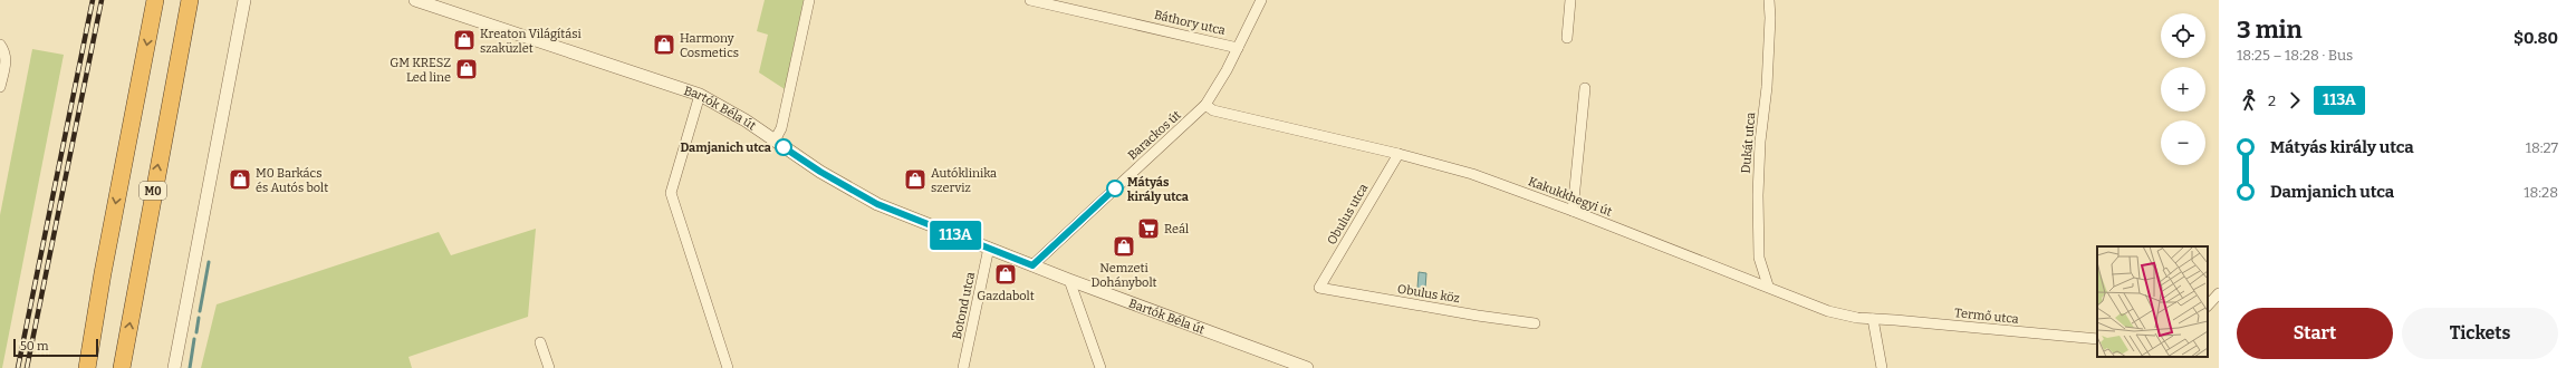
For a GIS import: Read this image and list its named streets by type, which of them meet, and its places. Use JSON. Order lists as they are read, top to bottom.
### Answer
{
  "streets": {
    "highway": ["M0"],
    "street": [
      "Báthory utca",
      "Bartók Béla út",
      "Barackos út",
      "Dukát utca",
      "Kakukkhegyi út",
      "Obulus utca",
      "Obulus köz",
      "Botond utca",
      "Termő utca"
    ]
  },
  "crossings": [
    ["Báthory utca", "Barackos út"],
    ["Bartók Béla út", "Barackos út"],
    ["Bartók Béla út", "Botond utca"],
    ["Barackos út", "Kakukkhegyi út"],
    ["Dukát utca", "Kakukkhegyi út"],
    ["Kakukkhegyi út", "Obulus utca"],
    ["Kakukkhegyi út", "Termő utca"],
    ["Obulus utca", "Obulus köz"]
  ],
  "places": {
    "shop": [
      "Kreaton Világítási szaküzlet",
      "Harmony Cosmetics",
      "GM KRESZ Led line",
      "M0 Barkács és Autós bolt",
      "Autóklinika szerviz",
      "Nemzeti Dohánybolt",
      "Gazdabolt"
    ],
    "other": ["Damjanich utca", "Mátyás király utca"],
    "supermarket": ["Reál"]
  },
  "lines": ["bus line 113A"],
  "scale_bar": "50 m",
  "page": {
    "on_map": "113A",
    "heading": ["3 min", "18:25 – 18:28 · Bus", "$0.80"],
    "map_buttons": ["+", "−"],
    "legs": ["2", "113A"],
    "list": [
      {
        "name": "Mátyás király utca",
        "value": "18:27"
      },
      {
        "name": "Damjanich utca",
        "value": "18:28"
      }
    ],
    "buttons": ["Start", "Tickets"],
    "scale": "50 m"
  }
}
